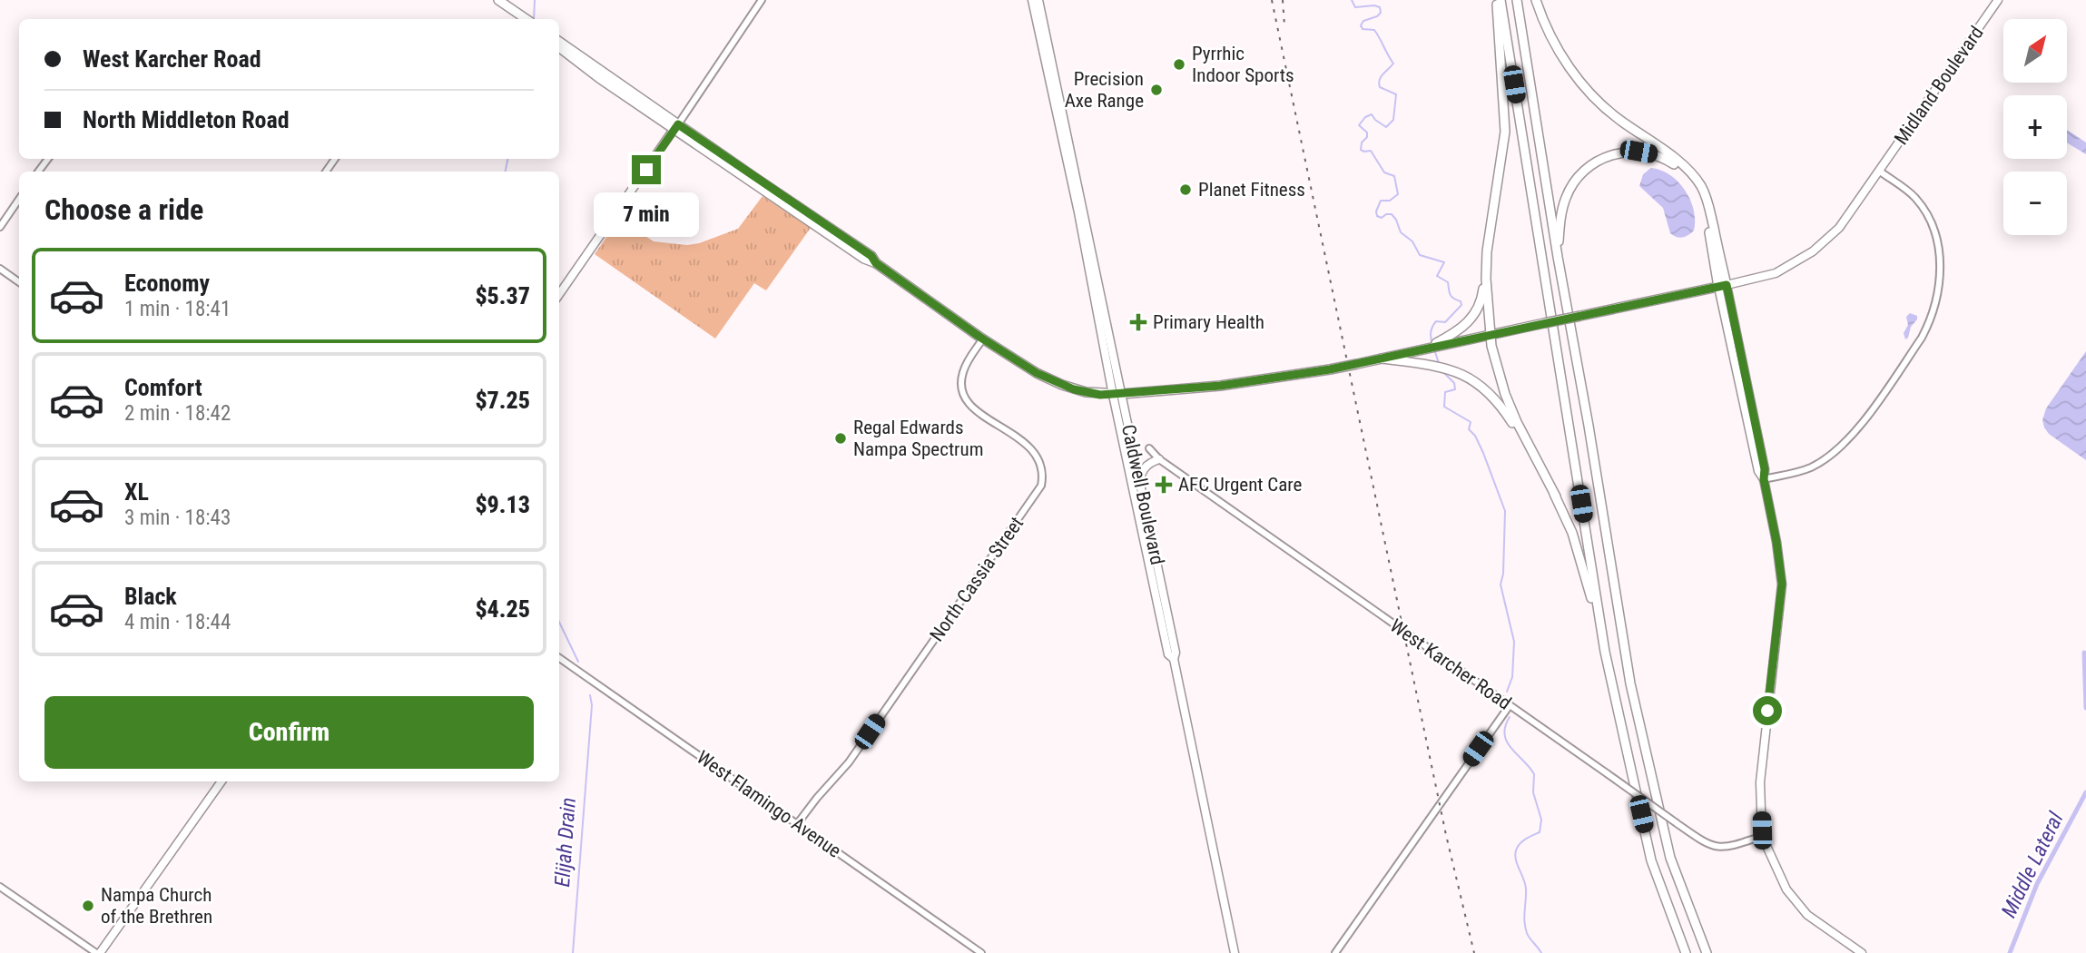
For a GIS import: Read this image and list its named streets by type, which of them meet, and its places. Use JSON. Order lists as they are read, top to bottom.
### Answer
{
  "streets": {
    "main road": ["Midland Boulevard", "Caldwell Boulevard"],
    "street": ["North Cassia Street", "West Karcher Road", "West Flamingo Avenue"]
  },
  "crossings": [
    ["North Cassia Street", "West Flamingo Avenue"]
  ],
  "water": ["Elijah Drain", "Middle Lateral"],
  "places": {
    "other": [
      "Pyrrhic Indoor Sports",
      "Precision Axe Range",
      "Planet Fitness",
      "Regal Edwards Nampa Spectrum",
      "Nampa Church of the Brethren"
    ],
    "health": ["Primary Health", "AFC Urgent Care"]
  },
  "north": "top right",
  "page": {
    "map_buttons": ["+", "−"],
    "banner": ["West Karcher Road", "North Middleton Road"],
    "heading": "Choose a ride",
    "bubble": "7 min",
    "list": [
      {
        "name": "Economy",
        "note": "1 min · 18:41",
        "value": "$5.37"
      },
      {
        "name": "Comfort",
        "note": "2 min · 18:42",
        "value": "$7.25"
      },
      {
        "name": "XL",
        "note": "3 min · 18:43",
        "value": "$9.13"
      },
      {
        "name": "Black",
        "note": "4 min · 18:44",
        "value": "$4.25"
      }
    ],
    "buttons": "Confirm"
  }
}
